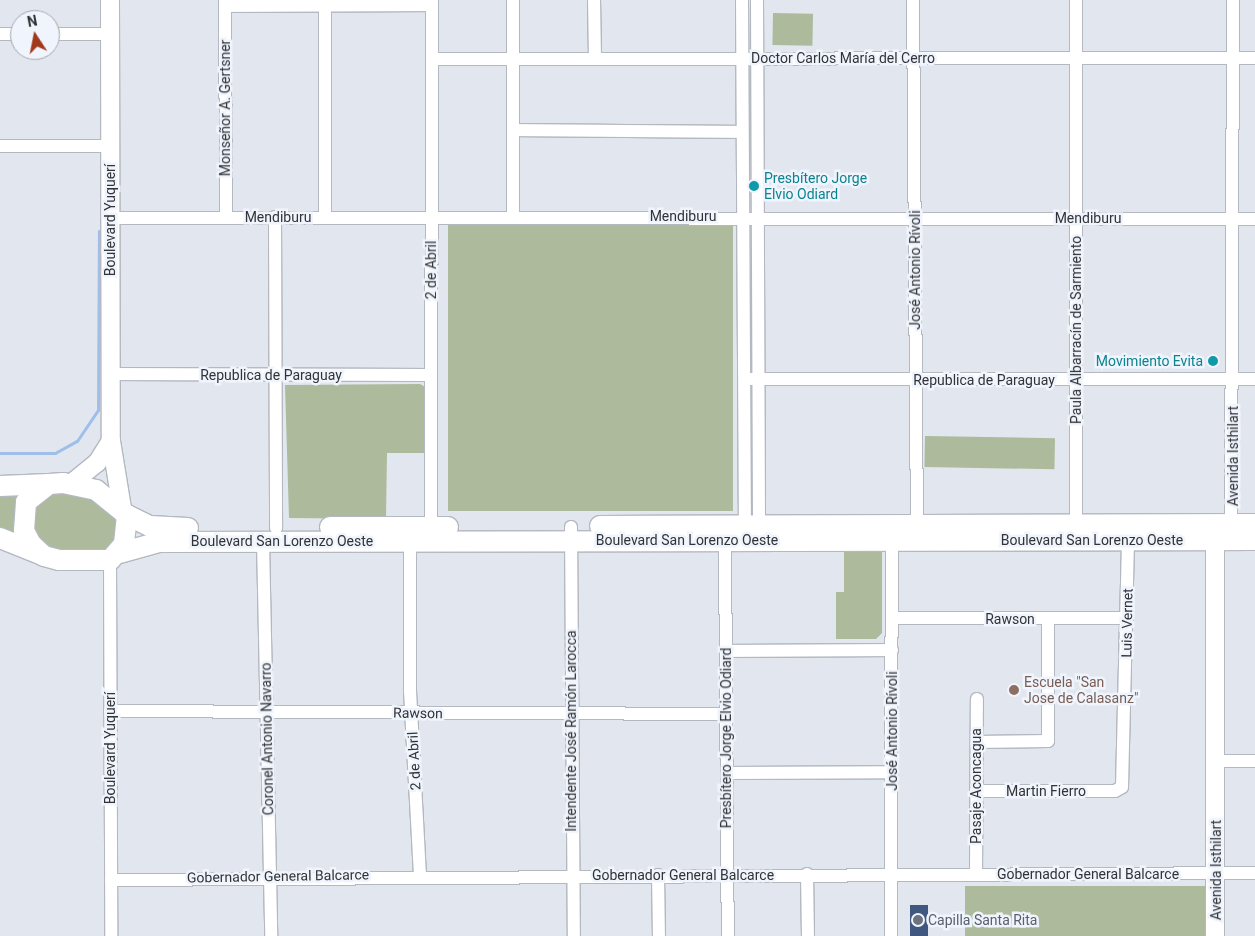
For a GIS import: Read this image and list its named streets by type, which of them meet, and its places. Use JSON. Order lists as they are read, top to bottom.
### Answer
{
  "streets": {
    "main road": ["Boulevard Yuquerí", "Avenida Isthilart", "Boulevard San Lorenzo Oeste"],
    "street": [
      "Doctor Carlos María del Cerro",
      "Monseñor A. Gertsner",
      "Mendiburu",
      "2 de Abril",
      "José Antonio Rívoli",
      "Paula Albarracín de Sarmiento",
      "Republica de Paraguay",
      "Rawson",
      "Luis Vernet",
      "Intendente José Ramón Larocca",
      "Presbítero Jorge Elvio Odiard",
      "Coronel Antonio Navarro",
      "Pasaje Aconcagua",
      "Martin Fierro",
      "Gobernador General Balcarce"
    ]
  },
  "crossings": [
    ["Doctor Carlos María del Cerro", "2 de Abril"],
    ["Doctor Carlos María del Cerro", "José Antonio Rívoli"],
    ["Doctor Carlos María del Cerro", "Paula Albarracín de Sarmiento"],
    ["Doctor Carlos María del Cerro", "Avenida Isthilart"],
    ["Doctor Carlos María del Cerro", "Presbítero Jorge Elvio Odiard"],
    ["Monseñor A. Gertsner", "Mendiburu"],
    ["Mendiburu", "Boulevard Yuquerí"],
    ["Mendiburu", "2 de Abril"],
    ["Mendiburu", "José Antonio Rívoli"],
    ["Mendiburu", "Paula Albarracín de Sarmiento"],
    ["Mendiburu", "Avenida Isthilart"],
    ["Mendiburu", "Presbítero Jorge Elvio Odiard"],
    ["Mendiburu", "Coronel Antonio Navarro"],
    ["Boulevard Yuquerí", "Republica de Paraguay"],
    ["Boulevard Yuquerí", "Boulevard San Lorenzo Oeste"],
    ["Boulevard Yuquerí", "Rawson"],
    ["Boulevard Yuquerí", "Gobernador General Balcarce"],
    ["2 de Abril", "Republica de Paraguay"],
    ["2 de Abril", "Boulevard San Lorenzo Oeste"],
    ["2 de Abril", "Rawson"],
    ["2 de Abril", "Gobernador General Balcarce"],
    ["José Antonio Rívoli", "Republica de Paraguay"],
    ["José Antonio Rívoli", "Boulevard San Lorenzo Oeste"],
    ["José Antonio Rívoli", "Rawson"],
    ["José Antonio Rívoli", "Gobernador General Balcarce"],
    ["Paula Albarracín de Sarmiento", "Republica de Paraguay"],
    ["Paula Albarracín de Sarmiento", "Boulevard San Lorenzo Oeste"],
    ["Republica de Paraguay", "Avenida Isthilart"],
    ["Republica de Paraguay", "Presbítero Jorge Elvio Odiard"],
    ["Republica de Paraguay", "Coronel Antonio Navarro"],
    ["Avenida Isthilart", "Boulevard San Lorenzo Oeste"],
    ["Avenida Isthilart", "Gobernador General Balcarce"],
    ["Boulevard San Lorenzo Oeste", "Luis Vernet"],
    ["Boulevard San Lorenzo Oeste", "Intendente José Ramón Larocca"],
    ["Boulevard San Lorenzo Oeste", "Presbítero Jorge Elvio Odiard"],
    ["Boulevard San Lorenzo Oeste", "Coronel Antonio Navarro"],
    ["Rawson", "Luis Vernet"],
    ["Rawson", "Intendente José Ramón Larocca"],
    ["Rawson", "Presbítero Jorge Elvio Odiard"],
    ["Rawson", "Coronel Antonio Navarro"],
    ["Luis Vernet", "Martin Fierro"],
    ["Intendente José Ramón Larocca", "Gobernador General Balcarce"],
    ["Presbítero Jorge Elvio Odiard", "Gobernador General Balcarce"],
    ["Coronel Antonio Navarro", "Gobernador General Balcarce"],
    ["Pasaje Aconcagua", "Martin Fierro"],
    ["Pasaje Aconcagua", "Gobernador General Balcarce"]
  ],
  "places": [
    "Presbítero Jorge Elvio Odiard",
    "Movimiento Evita",
    "Escuela \"San Jose de Calasanz\"",
    "Capilla Santa Rita"
  ],
  "north": "top"
}
